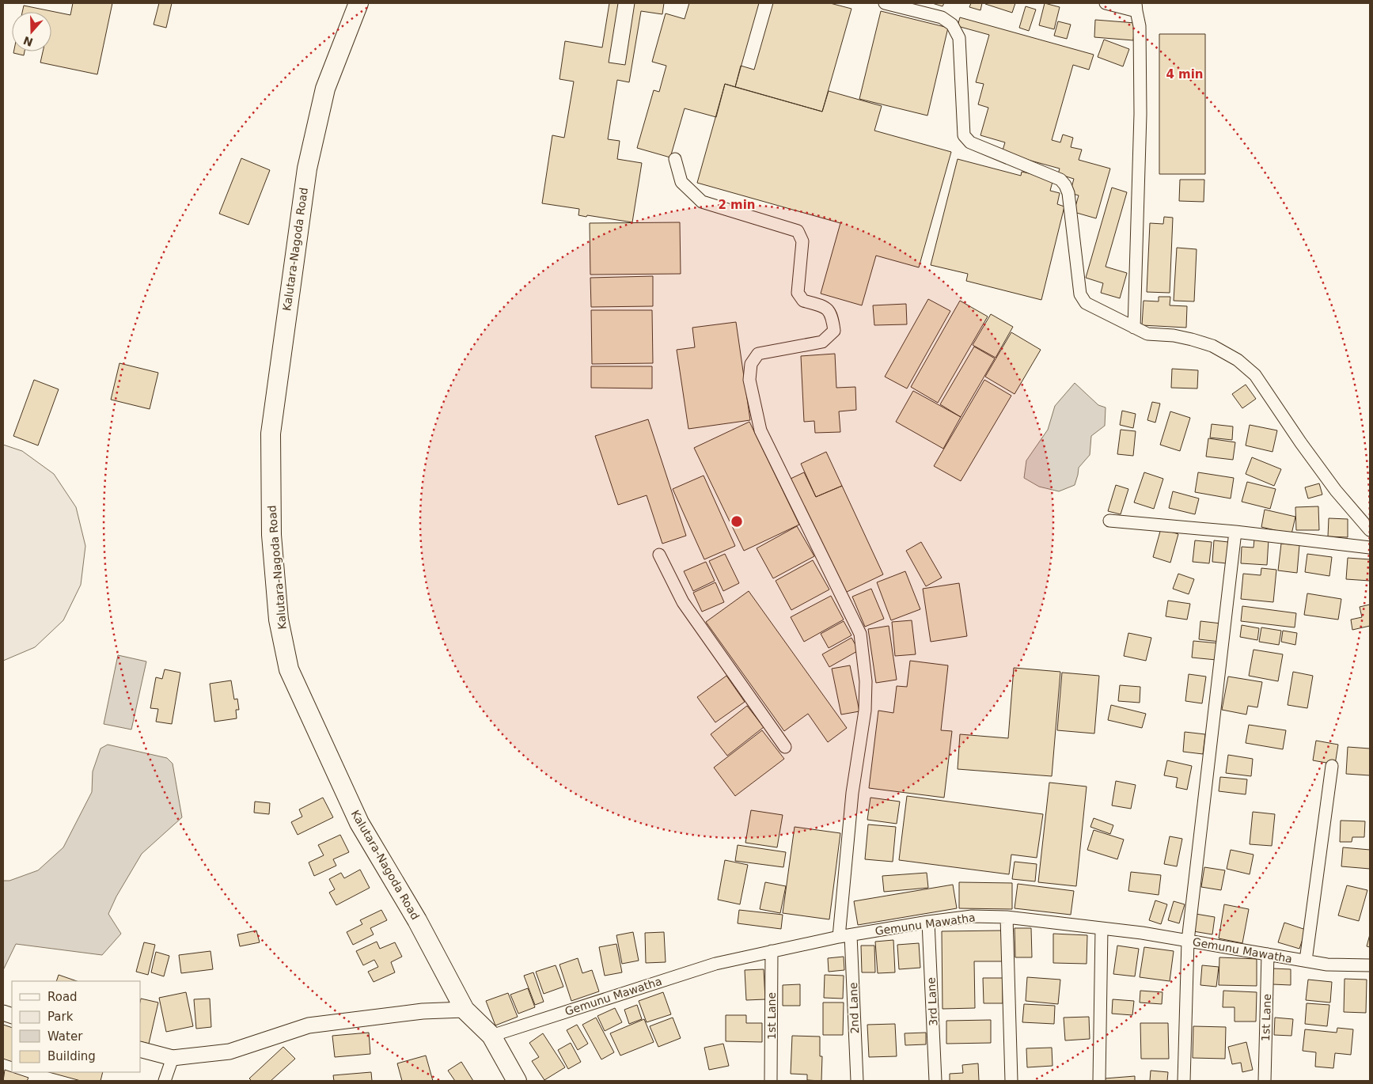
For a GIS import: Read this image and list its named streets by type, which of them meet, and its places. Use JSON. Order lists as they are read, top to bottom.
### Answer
{
  "streets": {
    "main road": ["Kalutara-Nagoda Road"],
    "street": [
      "Gemunu Mawatha",
      "3rd Lane",
      "2nd Lane",
      "1st Lane"
    ]
  },
  "crossings": [
    ["Kalutara-Nagoda Road", "Gemunu Mawatha"],
    ["Gemunu Mawatha", "3rd Lane"],
    ["Gemunu Mawatha", "2nd Lane"],
    ["Gemunu Mawatha", "1st Lane"]
  ],
  "legend": [
    "Road",
    "Park",
    "Water",
    "Building"
  ],
  "north": "bottom",
  "rings": ["4 min", "2 min"]
}
